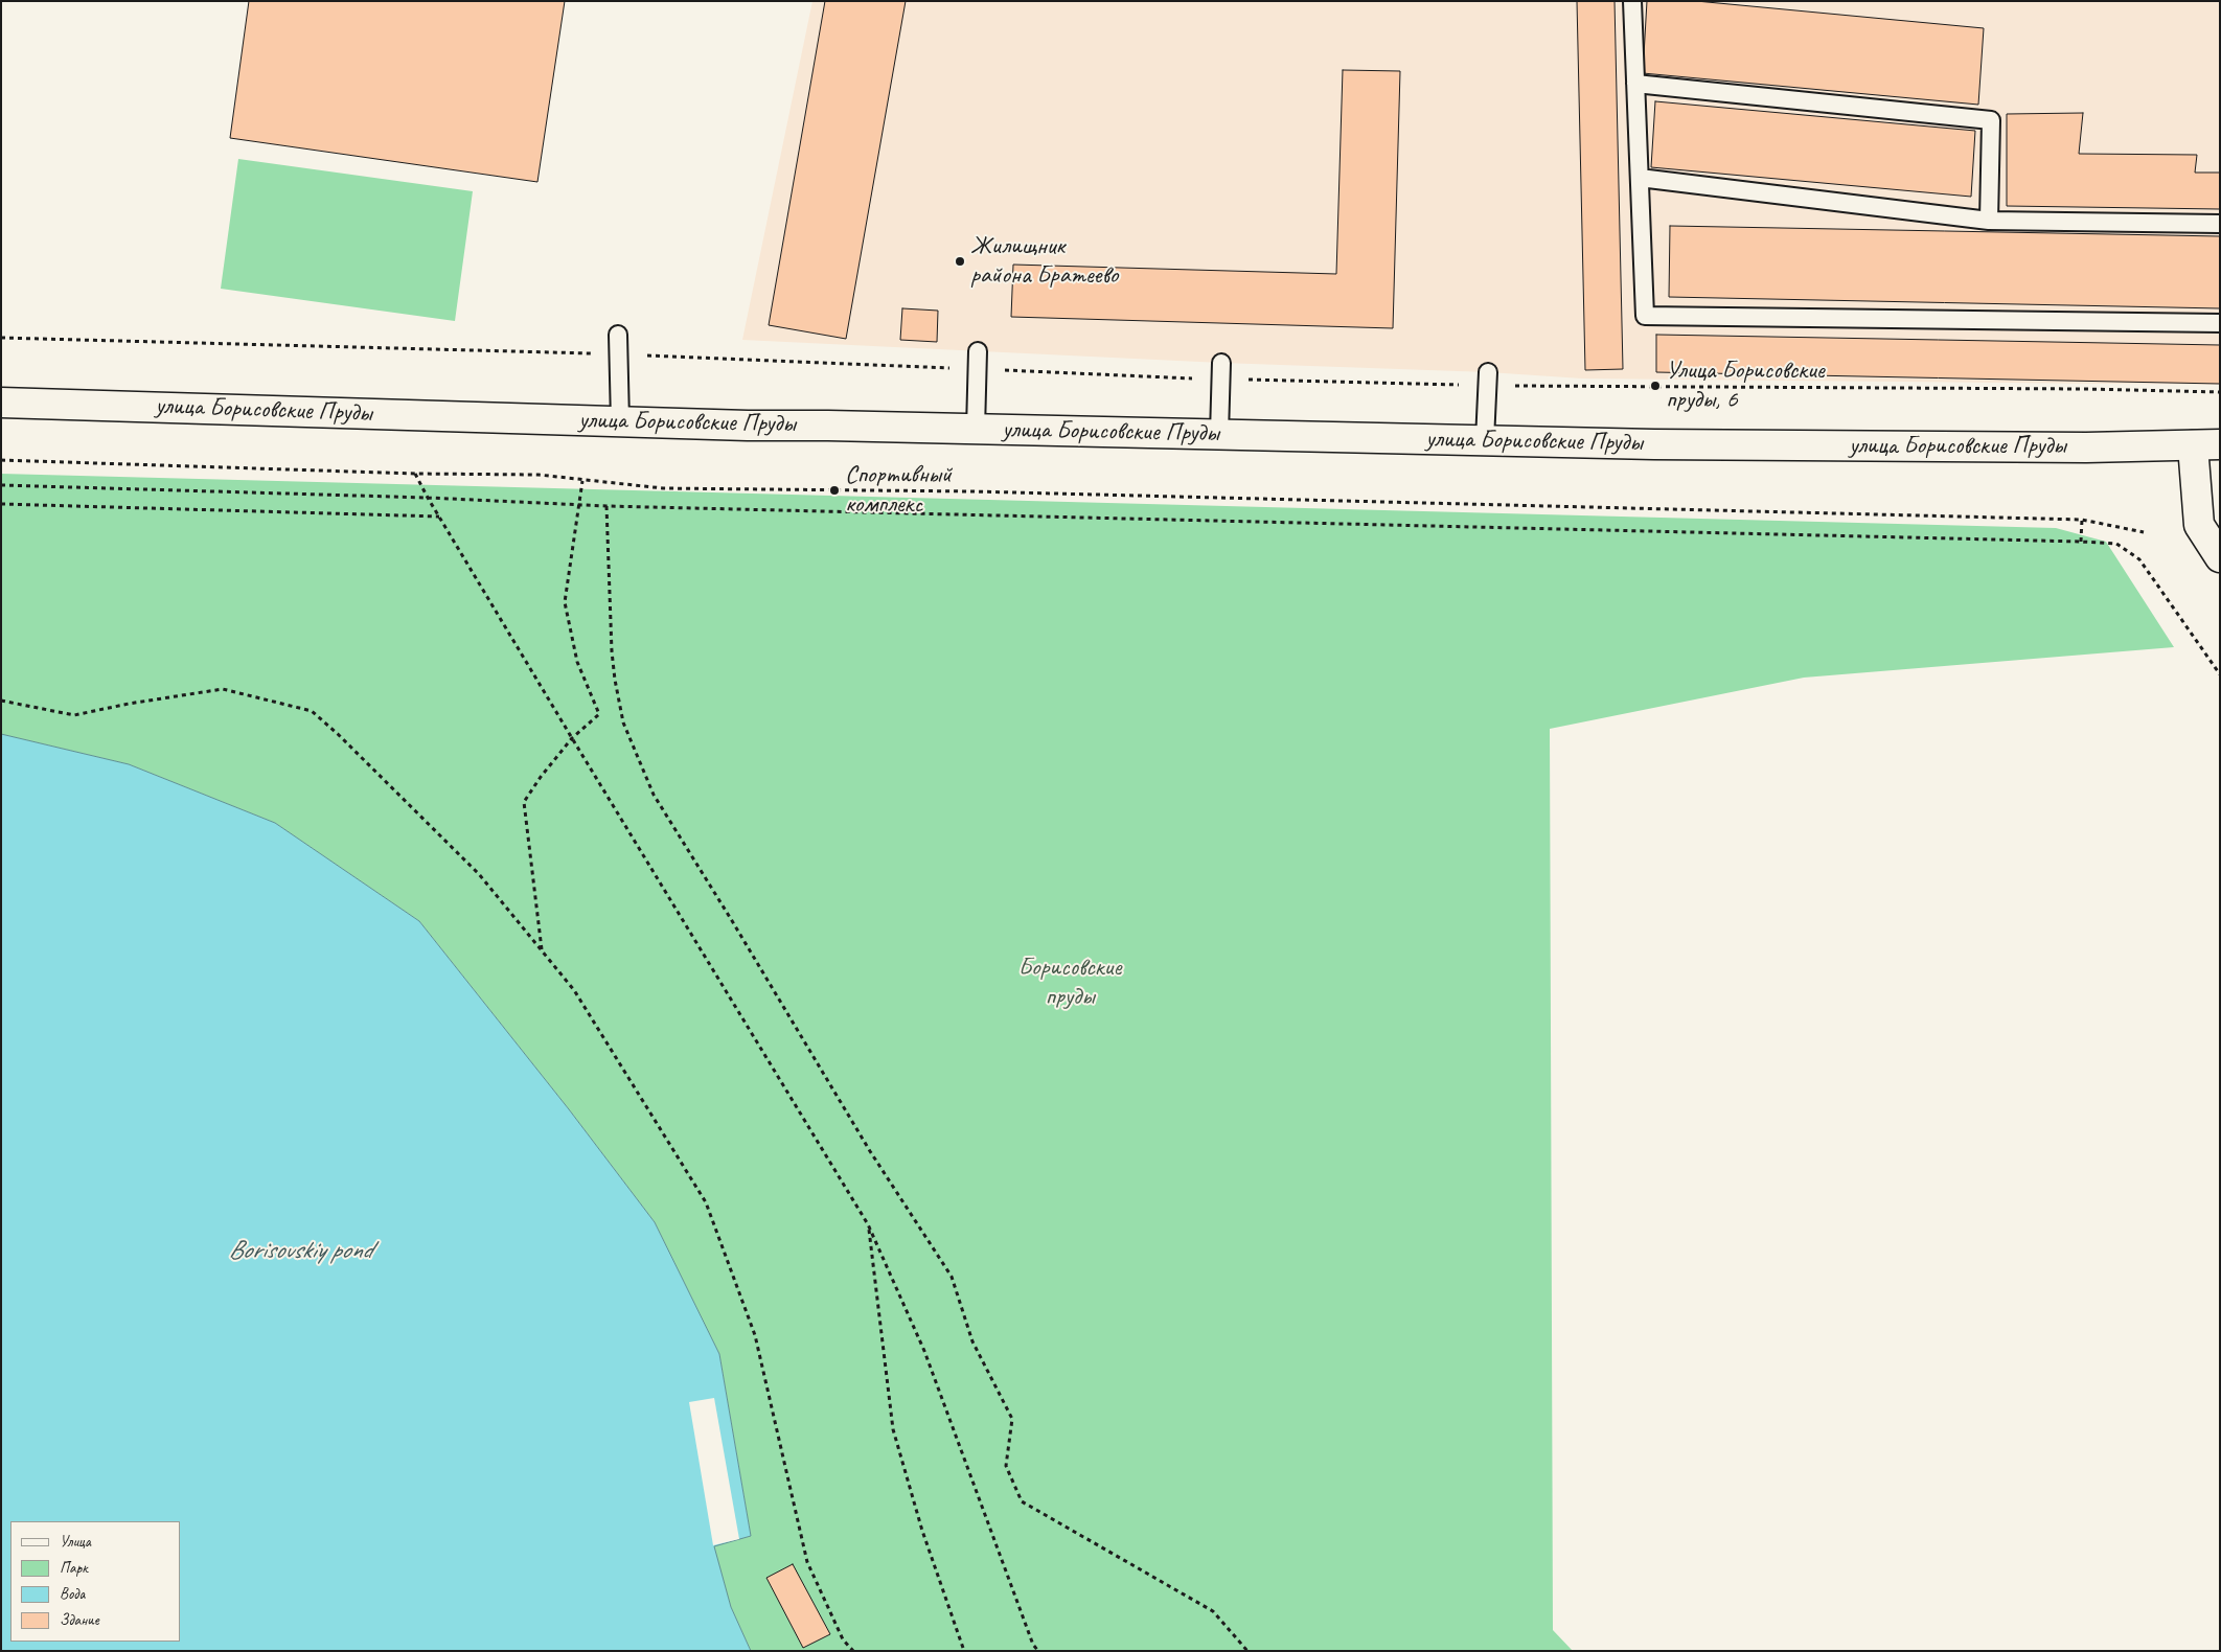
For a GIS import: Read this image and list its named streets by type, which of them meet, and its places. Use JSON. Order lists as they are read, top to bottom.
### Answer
{
  "streets": {
    "main road": ["улица Борисовские Пруды"]
  },
  "water": ["Borisovskiy pond"],
  "parks": ["Борисовские пруды"],
  "places": ["Жилищник района Братеево", "Улица Борисовские пруды, 6", "Спортивный комплекс"],
  "legend": [
    "Улица",
    "Парк",
    "Вода",
    "Здание"
  ]
}
